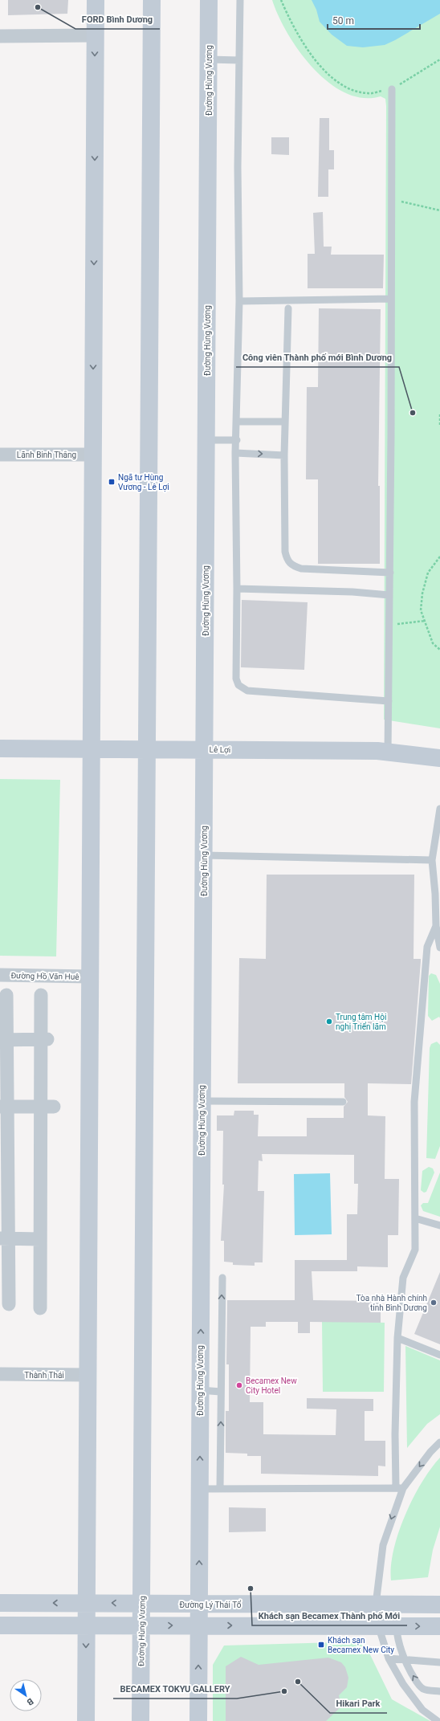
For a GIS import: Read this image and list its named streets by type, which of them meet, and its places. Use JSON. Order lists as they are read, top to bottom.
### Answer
{
  "streets": {
    "main road": ["Đường Hùng Vương", "Lê Lợi", "Đường Lý Thái Tổ"],
    "street": ["Lãnh Binh Thăng", "Đường Hồ Văn Huê", "Thành Thái"]
  },
  "crossings": [
    ["Đường Hùng Vương", "Lê Lợi"],
    ["Đường Hùng Vương", "Đường Lý Thái Tổ"]
  ],
  "places": {
    "other": [
      "FORD Bình Dương",
      "Công viên Thành phố mới Bình Dương",
      "Trung tâm Hội nghị Triển lãm",
      "Tòa nhà Hành chính tỉnh Bình Dương",
      "Becamex New City Hotel",
      "Khách sạn Becamex Thành phố Mới",
      "Hikari Park",
      "BECAMEX TOKYU GALLERY"
    ],
    "transit": ["Ngã tư Hùng Vương - Lê Lợi", "Khách sạn Becamex New City"]
  },
  "scale_bar": "50 m",
  "north": "bottom right"
}
